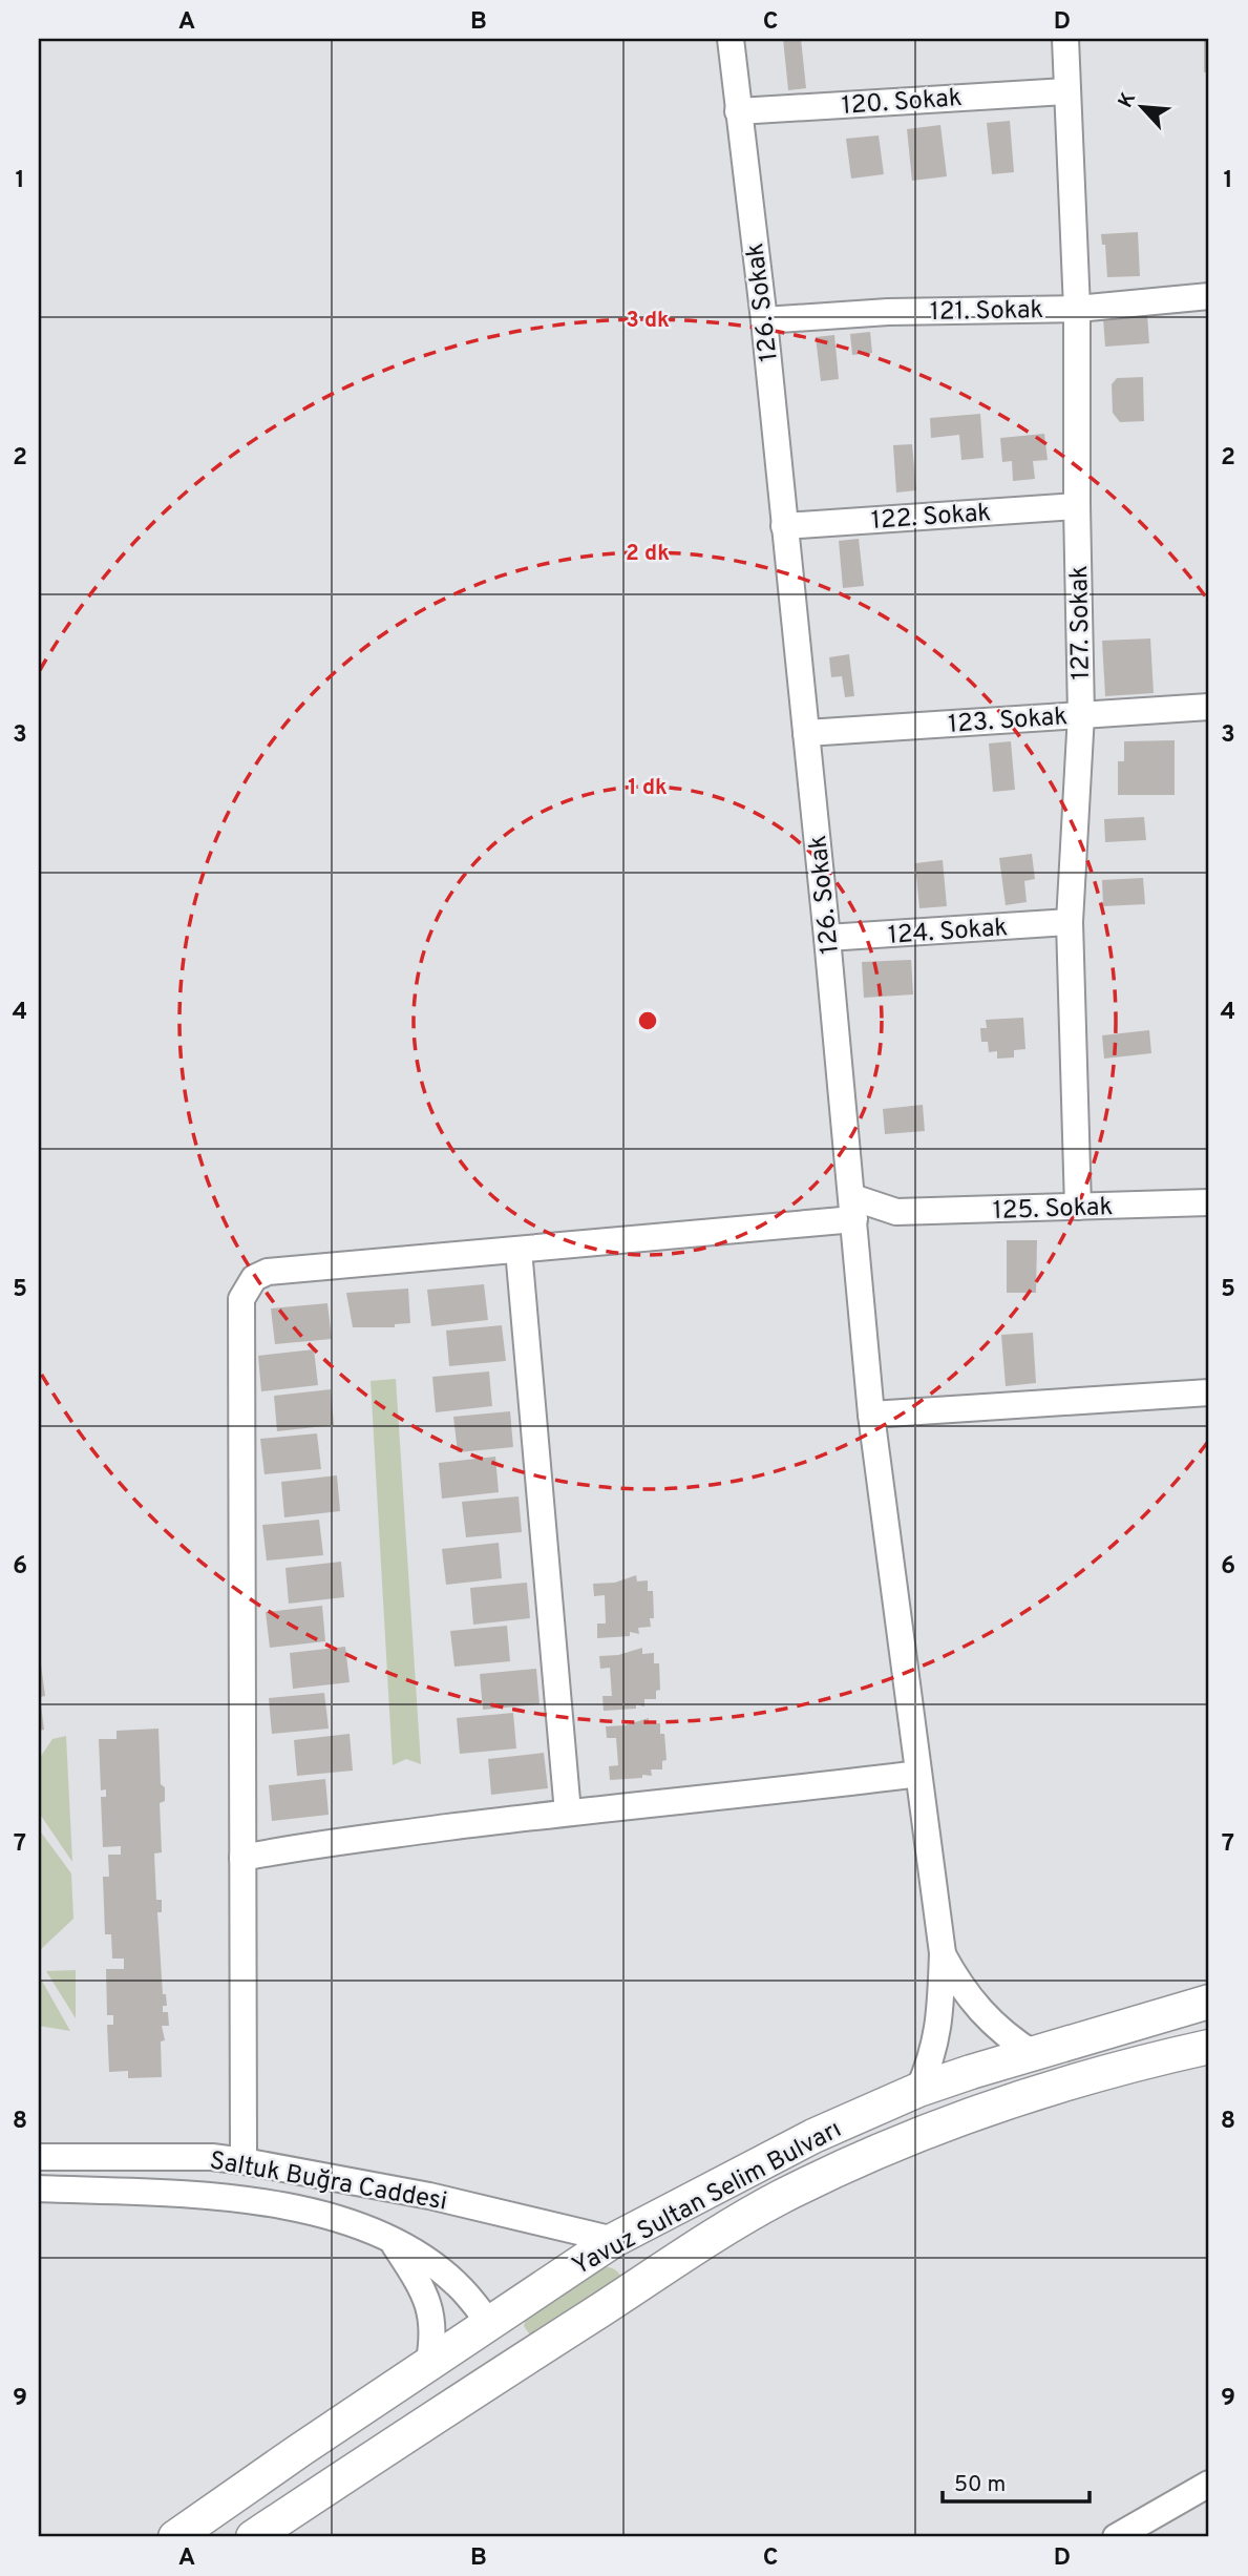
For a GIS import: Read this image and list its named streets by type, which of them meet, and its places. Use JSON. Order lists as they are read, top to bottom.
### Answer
{
  "streets": {
    "main road": ["Yavuz Sultan Selim Bulvarı"],
    "street": [
      "120. Sokak",
      "126. Sokak",
      "121. Sokak",
      "122. Sokak",
      "127. Sokak",
      "123. Sokak",
      "124. Sokak",
      "125. Sokak",
      "Saltuk Buğra Caddesi"
    ]
  },
  "crossings": [
    ["120. Sokak", "126. Sokak"],
    ["120. Sokak", "127. Sokak"],
    ["126. Sokak", "121. Sokak"],
    ["126. Sokak", "122. Sokak"],
    ["126. Sokak", "123. Sokak"],
    ["126. Sokak", "124. Sokak"],
    ["126. Sokak", "125. Sokak"],
    ["121. Sokak", "127. Sokak"],
    ["122. Sokak", "127. Sokak"],
    ["127. Sokak", "123. Sokak"],
    ["127. Sokak", "124. Sokak"],
    ["127. Sokak", "125. Sokak"],
    ["Saltuk Buğra Caddesi", "Yavuz Sultan Selim Bulvarı"]
  ],
  "scale_bar": "50 m",
  "north": "top left",
  "grid": {
    "columns": [
      "A",
      "B",
      "C",
      "D"
    ],
    "rows": [
      "1",
      "2",
      "3",
      "4",
      "5",
      "6",
      "7",
      "8",
      "9"
    ]
  },
  "rings": ["3 dk", "2 dk", "1 dk"]
}
